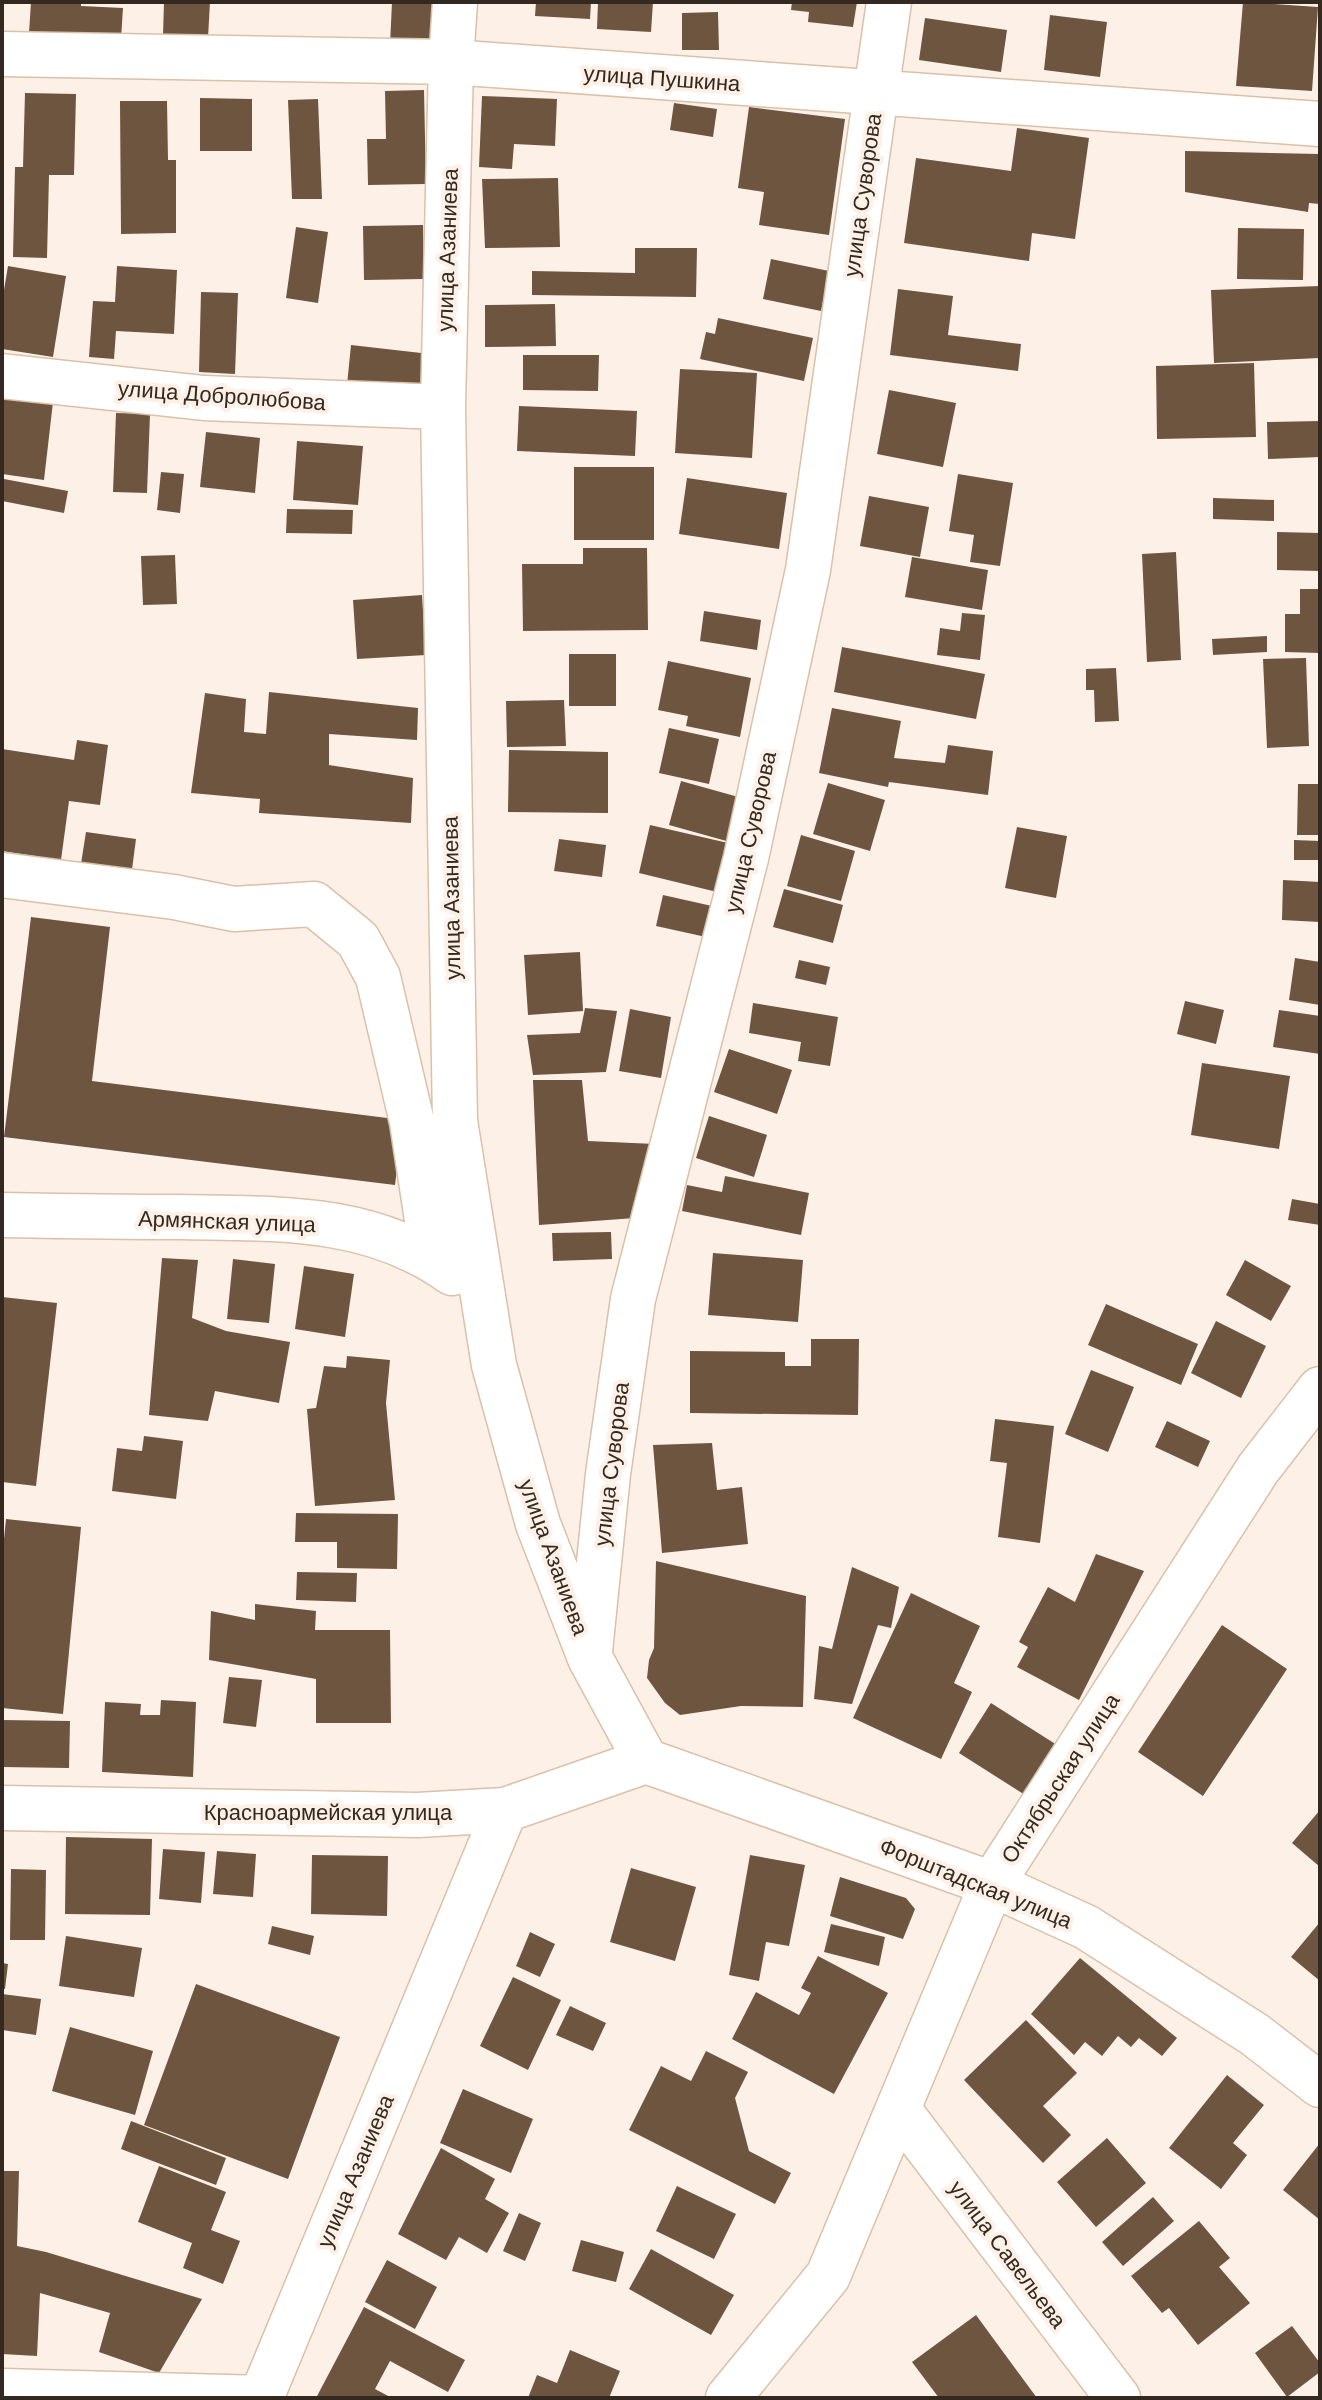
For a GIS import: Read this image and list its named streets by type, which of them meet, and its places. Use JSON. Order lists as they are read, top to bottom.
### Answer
{
  "streets": {
    "street": [
      "улица Пушкина",
      "улица Суворова",
      "улица Азаниева",
      "улица Добролюбова",
      "Армянская улица",
      "Октябрьская улица",
      "Красноармейская улица",
      "Форштадская улица",
      "улица Савельева"
    ]
  },
  "crossings": [
    ["улица Пушкина", "улица Суворова"],
    ["улица Пушкина", "улица Азаниева"],
    ["улица Суворова", "улица Азаниева"],
    ["улица Азаниева", "улица Добролюбова"],
    ["улица Азаниева", "Армянская улица"],
    ["улица Азаниева", "Красноармейская улица"],
    ["улица Азаниева", "Форштадская улица"],
    ["Октябрьская улица", "Форштадская улица"],
    ["Октябрьская улица", "улица Савельева"],
    ["Красноармейская улица", "Форштадская улица"]
  ]
}
